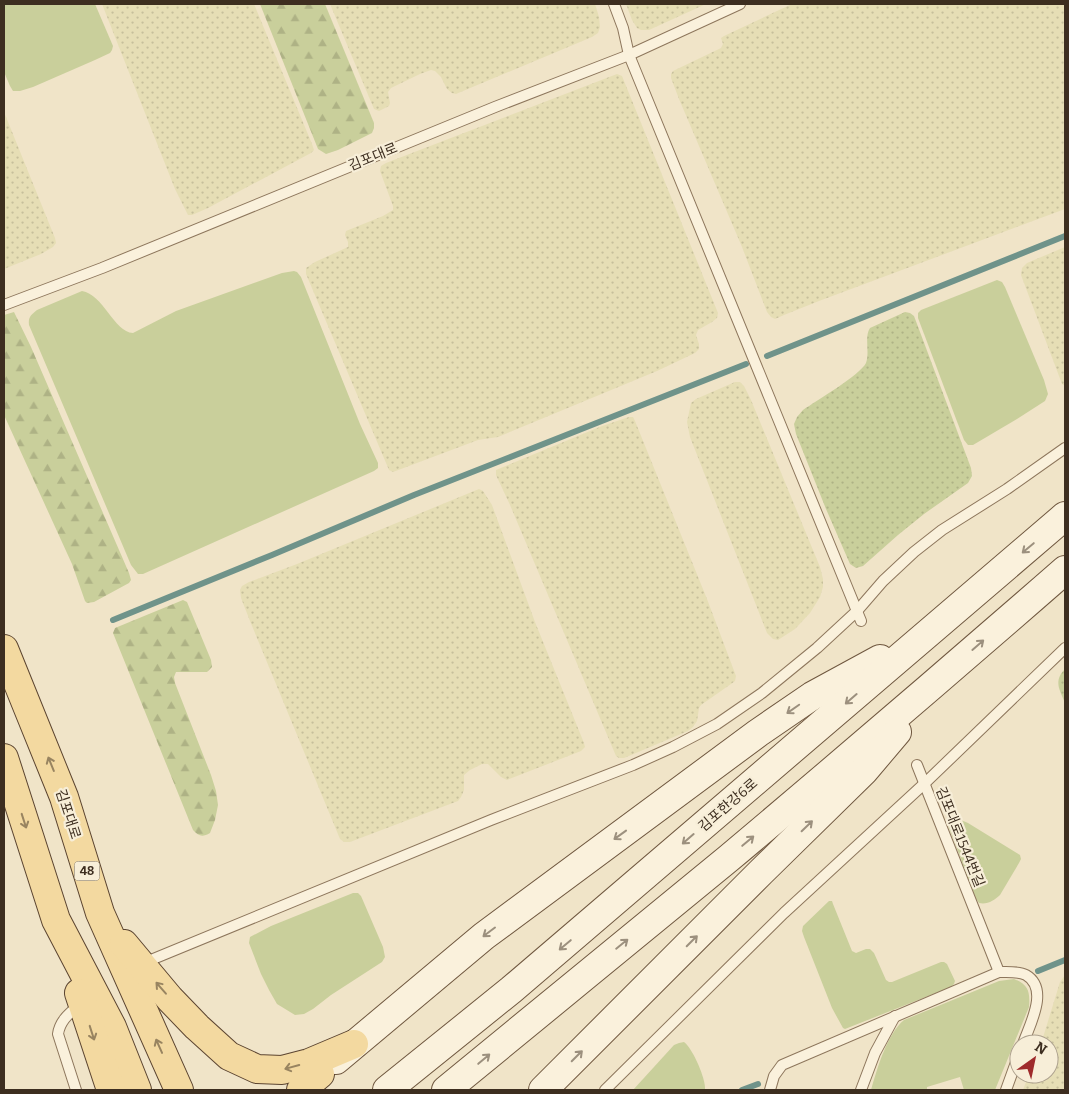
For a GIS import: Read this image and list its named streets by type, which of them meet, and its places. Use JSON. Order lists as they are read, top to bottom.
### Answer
{
  "streets": {
    "main road": ["김포대로", "48"],
    "street": ["김포한강6로"],
    "lane": ["김포대로1544번길"]
  },
  "one_way": ["김포대로"],
  "north": "top right"
}
